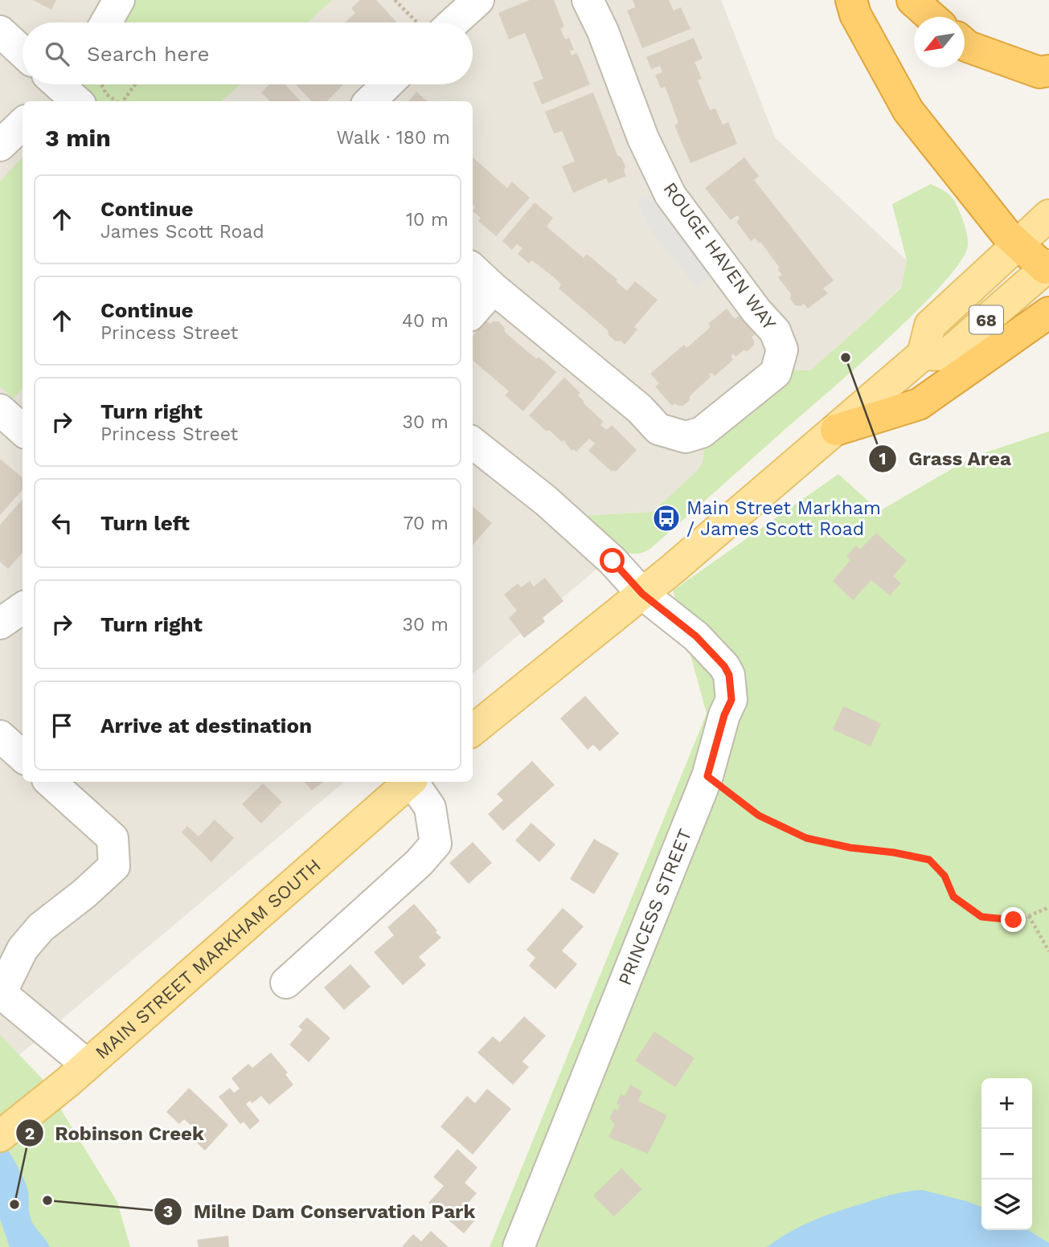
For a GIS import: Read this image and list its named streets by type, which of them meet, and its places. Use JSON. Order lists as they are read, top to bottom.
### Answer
{
  "streets": {
    "main road": ["68", "MAIN STREET MARKHAM SOUTH"],
    "street": ["ROUGE HAVEN WAY", "PRINCESS STREET"]
  },
  "places": {
    "other": ["Grass Area", "Milne Dam Conservation Park", "Robinson Creek"],
    "bus stop": ["Main Street Markham / James Scott Road"]
  },
  "north": "bottom left",
  "page": {
    "search": "Search here",
    "heading": ["3 min", "Walk · 180 m"],
    "list": [
      ["Continue", "James Scott Road", "10 m"],
      ["Continue", "Princess Street", "40 m"],
      ["Turn right", "Princess Street", "30 m"],
      ["Turn left", "70 m"],
      ["Turn right", "30 m"],
      "Arrive at destination"
    ],
    "map_buttons": ["+", "−"]
  }
}
